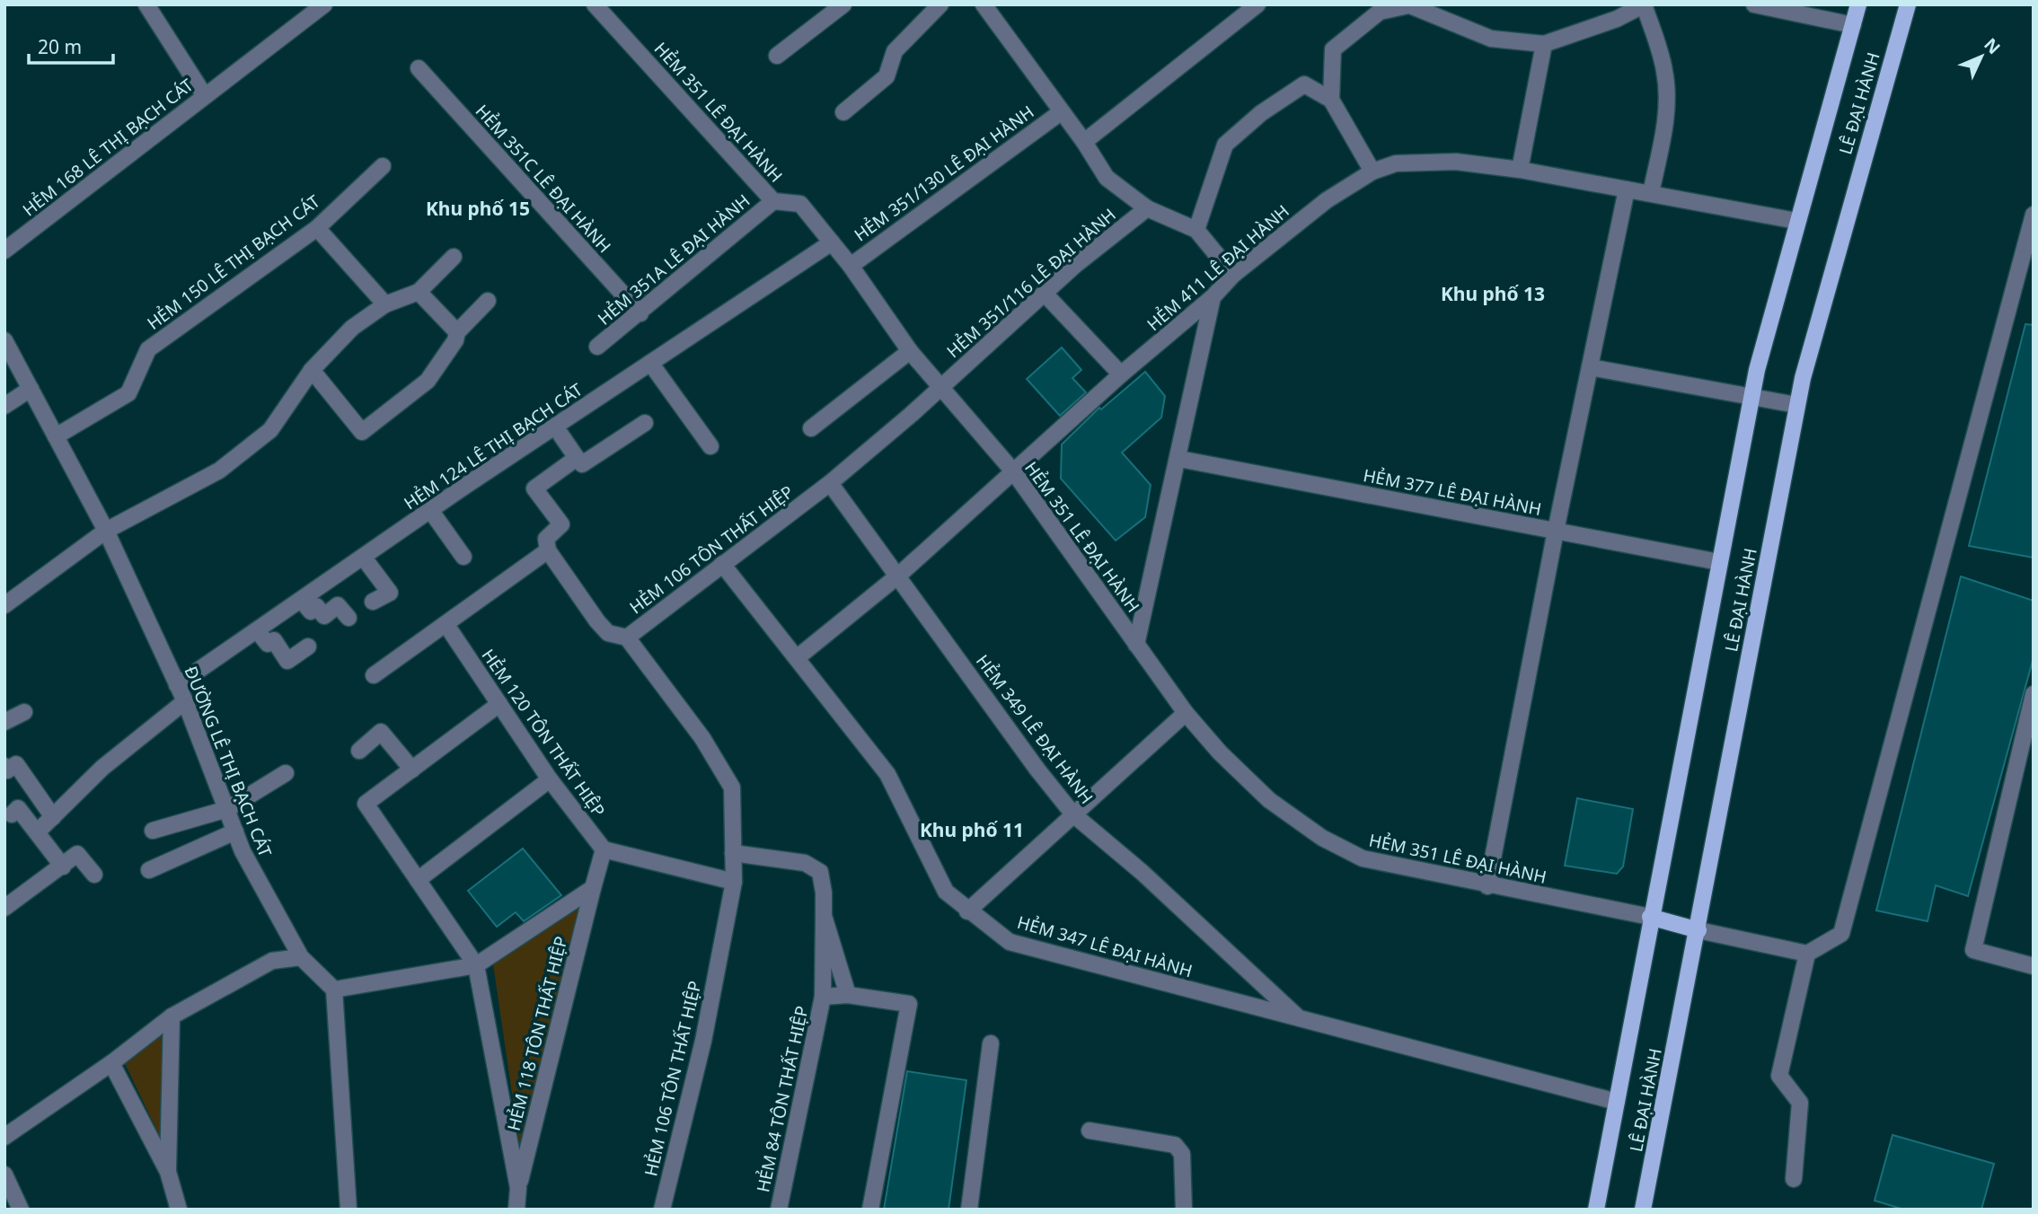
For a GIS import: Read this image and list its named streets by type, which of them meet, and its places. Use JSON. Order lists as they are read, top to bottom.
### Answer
{
  "streets": {
    "main road": ["LÊ ĐẠI HÀNH"],
    "street": [
      "HẺM 351 LÊ ĐẠI HÀNH",
      "HẺM 168 LÊ THỊ BẠCH CÁT",
      "HẺM 351/130 LÊ ĐẠI HÀNH",
      "HẺM 351C LÊ ĐẠI HÀNH",
      "HẺM 351A LÊ ĐẠI HÀNH",
      "HẺM 150 LÊ THỊ BẠCH CÁT",
      "HẺM 411 LÊ ĐẠI HÀNH",
      "HẺM 351/116 LÊ ĐẠI HÀNH",
      "HẺM 124 LÊ THỊ BẠCH CÁT",
      "HẺM 377 LÊ ĐẠI HÀNH",
      "HẺM 106 TÔN THẤT HIỆP",
      "HẺM 349 LÊ ĐẠI HÀNH",
      "HẺM 120 TÔN THẤT HIỆP",
      "ĐƯỜNG LÊ THỊ BẠCH CÁT",
      "HẺM 347 LÊ ĐẠI HÀNH",
      "HẺM 118 TÔN THẤT HIỆP",
      "HẺM 84 TÔN THẤT HIỆP"
    ]
  },
  "crossings": [
    ["LÊ ĐẠI HÀNH", "HẺM 351 LÊ ĐẠI HÀNH"],
    ["LÊ ĐẠI HÀNH", "HẺM 411 LÊ ĐẠI HÀNH"],
    ["LÊ ĐẠI HÀNH", "HẺM 377 LÊ ĐẠI HÀNH"],
    ["LÊ ĐẠI HÀNH", "HẺM 347 LÊ ĐẠI HÀNH"],
    ["HẺM 351 LÊ ĐẠI HÀNH", "HẺM 351/130 LÊ ĐẠI HÀNH"],
    ["HẺM 351 LÊ ĐẠI HÀNH", "HẺM 351A LÊ ĐẠI HÀNH"],
    ["HẺM 351 LÊ ĐẠI HÀNH", "HẺM 411 LÊ ĐẠI HÀNH"],
    ["HẺM 351 LÊ ĐẠI HÀNH", "HẺM 351/116 LÊ ĐẠI HÀNH"],
    ["HẺM 351 LÊ ĐẠI HÀNH", "HẺM 124 LÊ THỊ BẠCH CÁT"],
    ["HẺM 351 LÊ ĐẠI HÀNH", "HẺM 106 TÔN THẤT HIỆP"],
    ["HẺM 351C LÊ ĐẠI HÀNH", "HẺM 351A LÊ ĐẠI HÀNH"],
    ["HẺM 150 LÊ THỊ BẠCH CÁT", "ĐƯỜNG LÊ THỊ BẠCH CÁT"],
    ["HẺM 411 LÊ ĐẠI HÀNH", "HẺM 349 LÊ ĐẠI HÀNH"],
    ["HẺM 411 LÊ ĐẠI HÀNH", "HẺM 347 LÊ ĐẠI HÀNH"],
    ["HẺM 351/116 LÊ ĐẠI HÀNH", "HẺM 106 TÔN THẤT HIỆP"],
    ["HẺM 124 LÊ THỊ BẠCH CÁT", "ĐƯỜNG LÊ THỊ BẠCH CÁT"],
    ["HẺM 106 TÔN THẤT HIỆP", "HẺM 349 LÊ ĐẠI HÀNH"],
    ["HẺM 106 TÔN THẤT HIỆP", "HẺM 347 LÊ ĐẠI HÀNH"],
    ["HẺM 349 LÊ ĐẠI HÀNH", "HẺM 347 LÊ ĐẠI HÀNH"]
  ],
  "districts": ["Khu phố 15", "Khu phố 13", "Khu phố 11"],
  "scale_bar": "20 m",
  "north": "top right"
}
